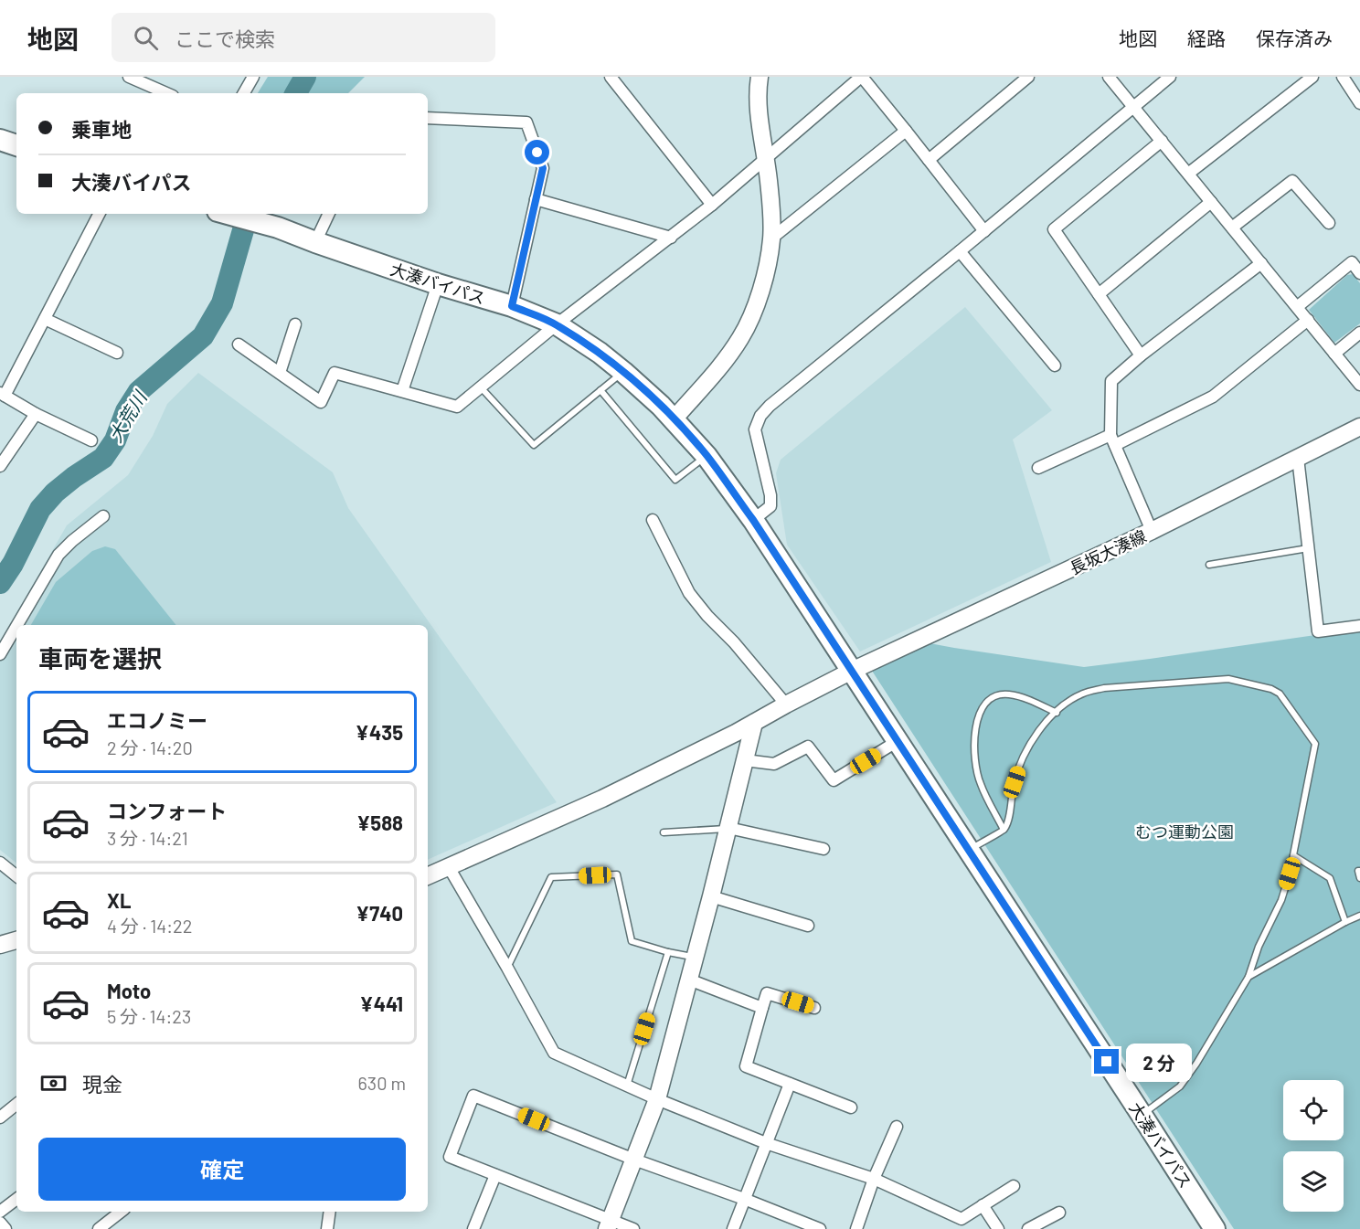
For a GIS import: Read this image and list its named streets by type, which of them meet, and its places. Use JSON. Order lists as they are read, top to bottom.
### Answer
{
  "streets": {
    "highway": ["大湊バイパス"],
    "street": ["長坂大湊線"]
  },
  "crossings": [
    ["大湊バイパス", "長坂大湊線"]
  ],
  "water": ["大荒川"],
  "parks": ["むつ運動公園"],
  "page": {
    "header": "地図",
    "search": "ここで検索",
    "nav": ["地図", "経路", "保存済み"],
    "banner": ["乗車地", "大湊バイパス"],
    "heading": "車両を選択",
    "list": [
      {
        "name": "エコノミー",
        "note": "2 分 · 14:20",
        "value": "¥435"
      },
      {
        "name": "コンフォート",
        "note": "3 分 · 14:21",
        "value": "¥588"
      },
      {
        "name": "XL",
        "note": "4 分 · 14:22",
        "value": "¥740"
      },
      {
        "name": "Moto",
        "note": "5 分 · 14:23",
        "value": "¥441"
      }
    ],
    "bubble": "2 分",
    "pay": ["現金", "630 m"],
    "buttons": "確定"
  }
}
